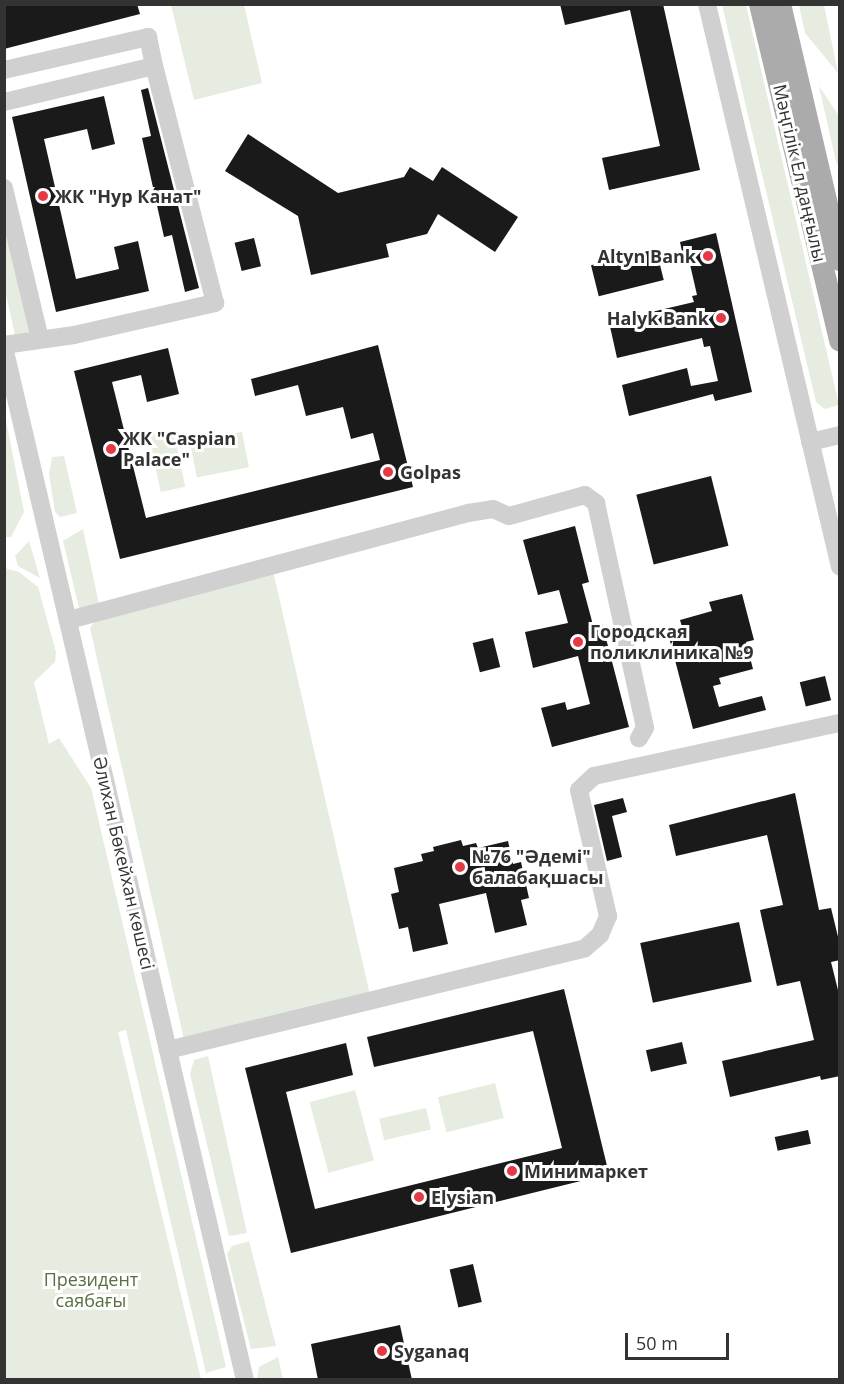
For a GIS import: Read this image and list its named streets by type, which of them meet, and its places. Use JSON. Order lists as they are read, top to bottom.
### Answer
{
  "streets": {
    "main road": ["Мәңгілік Ел даңғылы"],
    "street": ["Әлихан Бөкейхан көшесі"]
  },
  "parks": ["Президент саябағы"],
  "places": [
    "ЖК \"Нур Канат\"",
    "Altyn Bank",
    "Halyk Bank",
    "ЖК \"Caspian Palace\"",
    "Golpas",
    "Городская поликлиника №9",
    "№76 \"Әдемі\" балабақшасы",
    "Минимаркет",
    "Elysian",
    "Syganaq"
  ],
  "scale_bar": "50 m"
}
